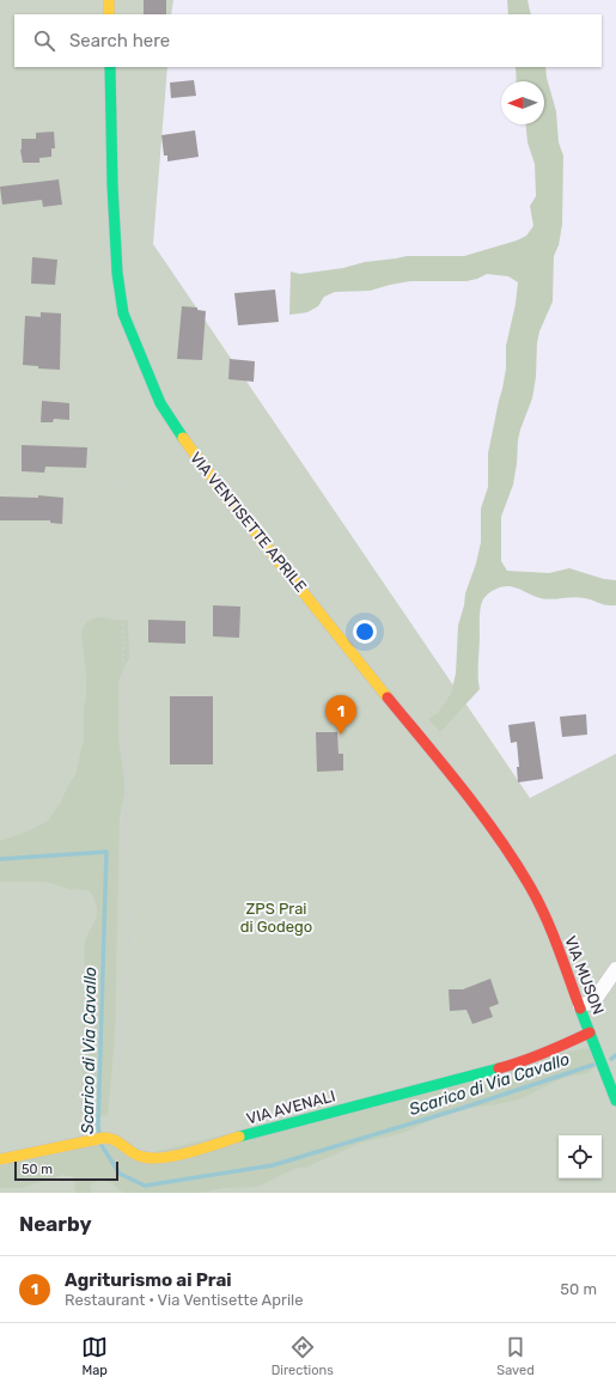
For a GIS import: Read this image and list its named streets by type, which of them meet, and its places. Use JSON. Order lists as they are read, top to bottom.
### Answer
{
  "streets": {
    "main road": ["VIA VENTISETTE APRILE", "VIA MUSON", "VIA AVENALI"]
  },
  "crossings": [
    ["VIA VENTISETTE APRILE", "VIA MUSON"],
    ["VIA MUSON", "VIA AVENALI"]
  ],
  "water": ["Scarico di Via Cavallo"],
  "parks": ["ZPS Prai di Godego"],
  "scale_bar": "50 m",
  "north": "left",
  "page": {
    "search": "Search here",
    "pins": "1",
    "scale": "50 m",
    "heading": "Nearby",
    "list": [
      {
        "mark": "1",
        "name": "Agriturismo ai Prai",
        "note": "Restaurant · Via Ventisette Aprile",
        "value": "50 m"
      }
    ],
    "nav": ["Map", "Directions", "Saved"]
  }
}
